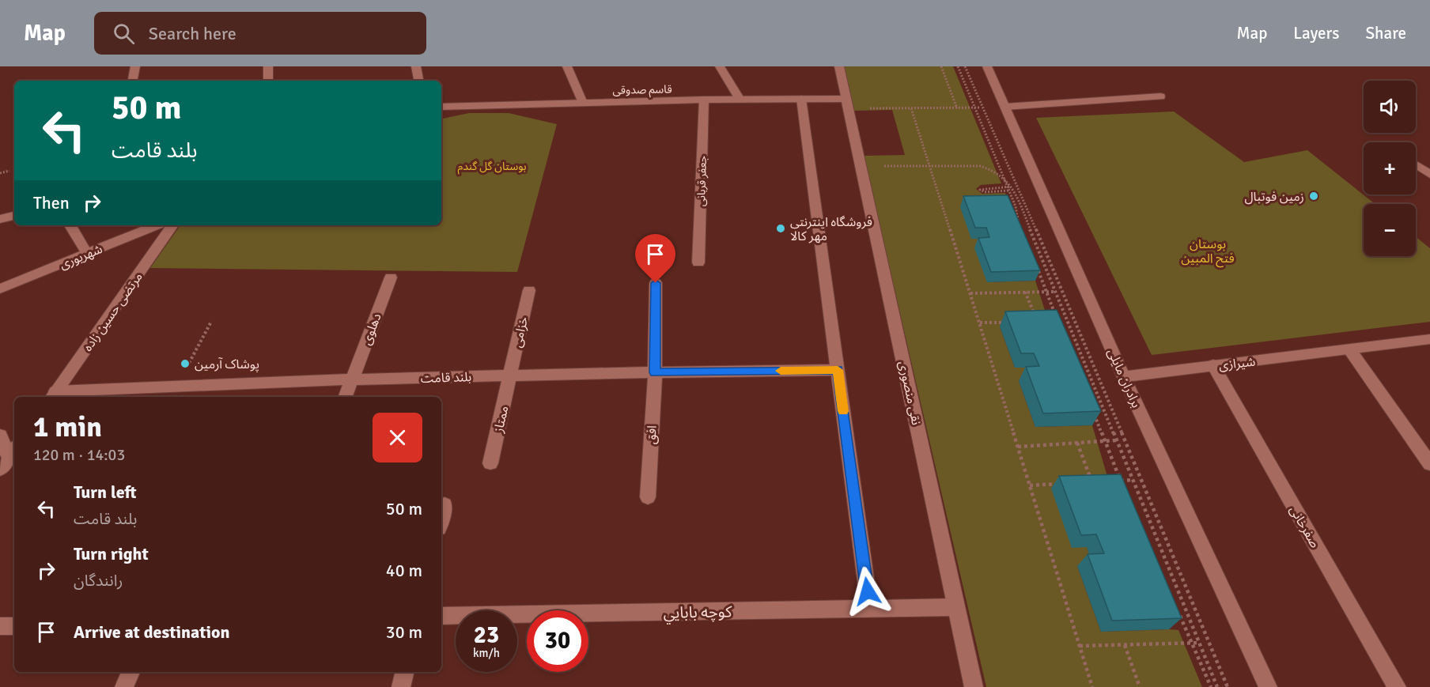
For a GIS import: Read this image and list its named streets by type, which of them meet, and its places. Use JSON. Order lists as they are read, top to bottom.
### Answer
{
  "streets": {
    "street": [
      "قاسم صدوقی",
      "جعفر قربانی",
      "شهریوری",
      "مرتضی حسین زاده",
      "دهلوی",
      "خزامی",
      "شیرازی",
      "بلند قامت",
      "برادران مایلی",
      "نقی منصوری",
      "ممتاز",
      "افق",
      "صفرخانی",
      "كوچه بابايي"
    ]
  },
  "crossings": [
    ["قاسم صدوقی", "جعفر قربانی"],
    ["قاسم صدوقی", "نقی منصوری"],
    ["مرتضی حسین زاده", "بلند قامت"],
    ["دهلوی", "بلند قامت"],
    ["خزامی", "بلند قامت"],
    ["خزامی", "ممتاز"],
    ["شیرازی", "برادران مایلی"],
    ["شیرازی", "صفرخانی"],
    ["بلند قامت", "ممتاز"],
    ["بلند قامت", "افق"],
    ["نقی منصوری", "كوچه بابايي"]
  ],
  "parks": ["بوستان گل گندم", "بوستان فتح المبین"],
  "places": ["زمین فوتبال", "فروشگاه اینترنتی مهر کالا", "پوشاک آرمین"],
  "page": {
    "header": "Map",
    "search": "Search here",
    "nav": ["Map", "Layers", "Share"],
    "map_buttons": ["+", "−"],
    "turn": ["50 m", "بلند قامت"],
    "then": "Then",
    "heading": ["1 min", "120 m · 14:03"],
    "list": [
      {
        "name": "Turn left",
        "note": "بلند قامت",
        "value": "50 m"
      },
      {
        "name": "Turn right",
        "note": "رانندگان",
        "value": "40 m"
      },
      {
        "name": "Arrive at destination",
        "value": "30 m"
      }
    ],
    "speed": "23 km/h",
    "limit": "30"
  }
}
